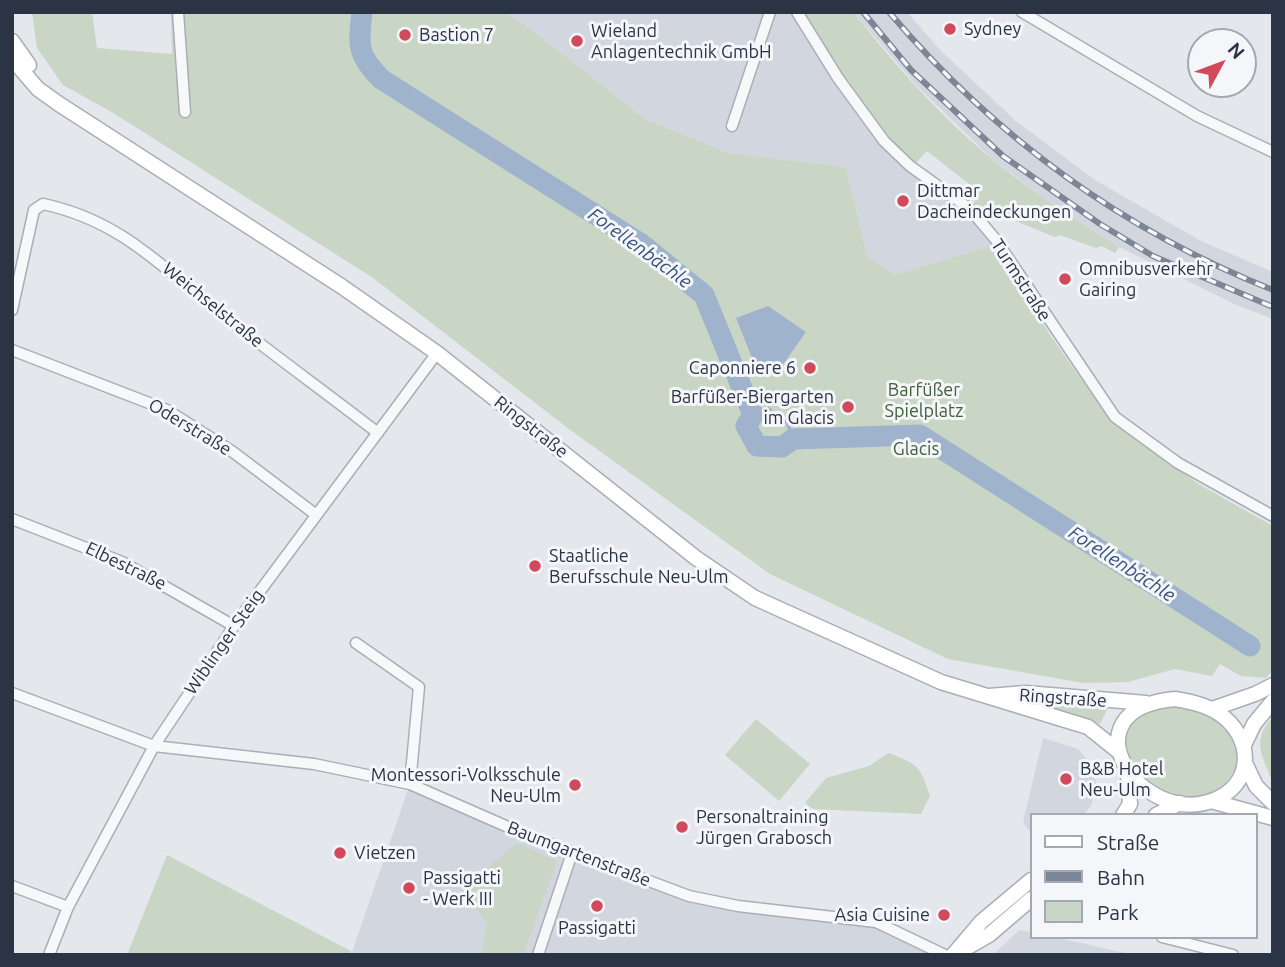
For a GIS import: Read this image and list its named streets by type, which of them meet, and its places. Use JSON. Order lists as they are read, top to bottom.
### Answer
{
  "streets": {
    "main road": ["Ringstraße"],
    "street": [
      "Turmstraße",
      "Weichselstraße",
      "Oderstraße",
      "Elbestraße",
      "Wiblinger Steig",
      "Baumgartenstraße"
    ]
  },
  "crossings": [
    ["Weichselstraße", "Wiblinger Steig"],
    ["Oderstraße", "Wiblinger Steig"],
    ["Ringstraße", "Wiblinger Steig"],
    ["Elbestraße", "Wiblinger Steig"],
    ["Wiblinger Steig", "Baumgartenstraße"]
  ],
  "water": ["Forellenbächle"],
  "parks": ["Barfüßer Spielplatz", "Glacis"],
  "places": [
    "Sydney",
    "Bastion 7",
    "Wieland Anlagentechnik GmbH",
    "Dittmar Dacheindeckungen",
    "Omnibusverkehr Gairing",
    "Caponniere 6",
    "Barfüßer-Biergarten im Glacis",
    "Staatliche Berufsschule Neu-Ulm",
    "B&B Hotel Neu-Ulm",
    "Montessori-Volksschule Neu-Ulm",
    "Personaltraining Jürgen Grabosch",
    "Vietzen",
    "Passigatti - Werk III",
    "Passigatti",
    "Asia Cuisine"
  ],
  "legend": ["Straße", "Bahn", "Park"],
  "north": "top right"
}
